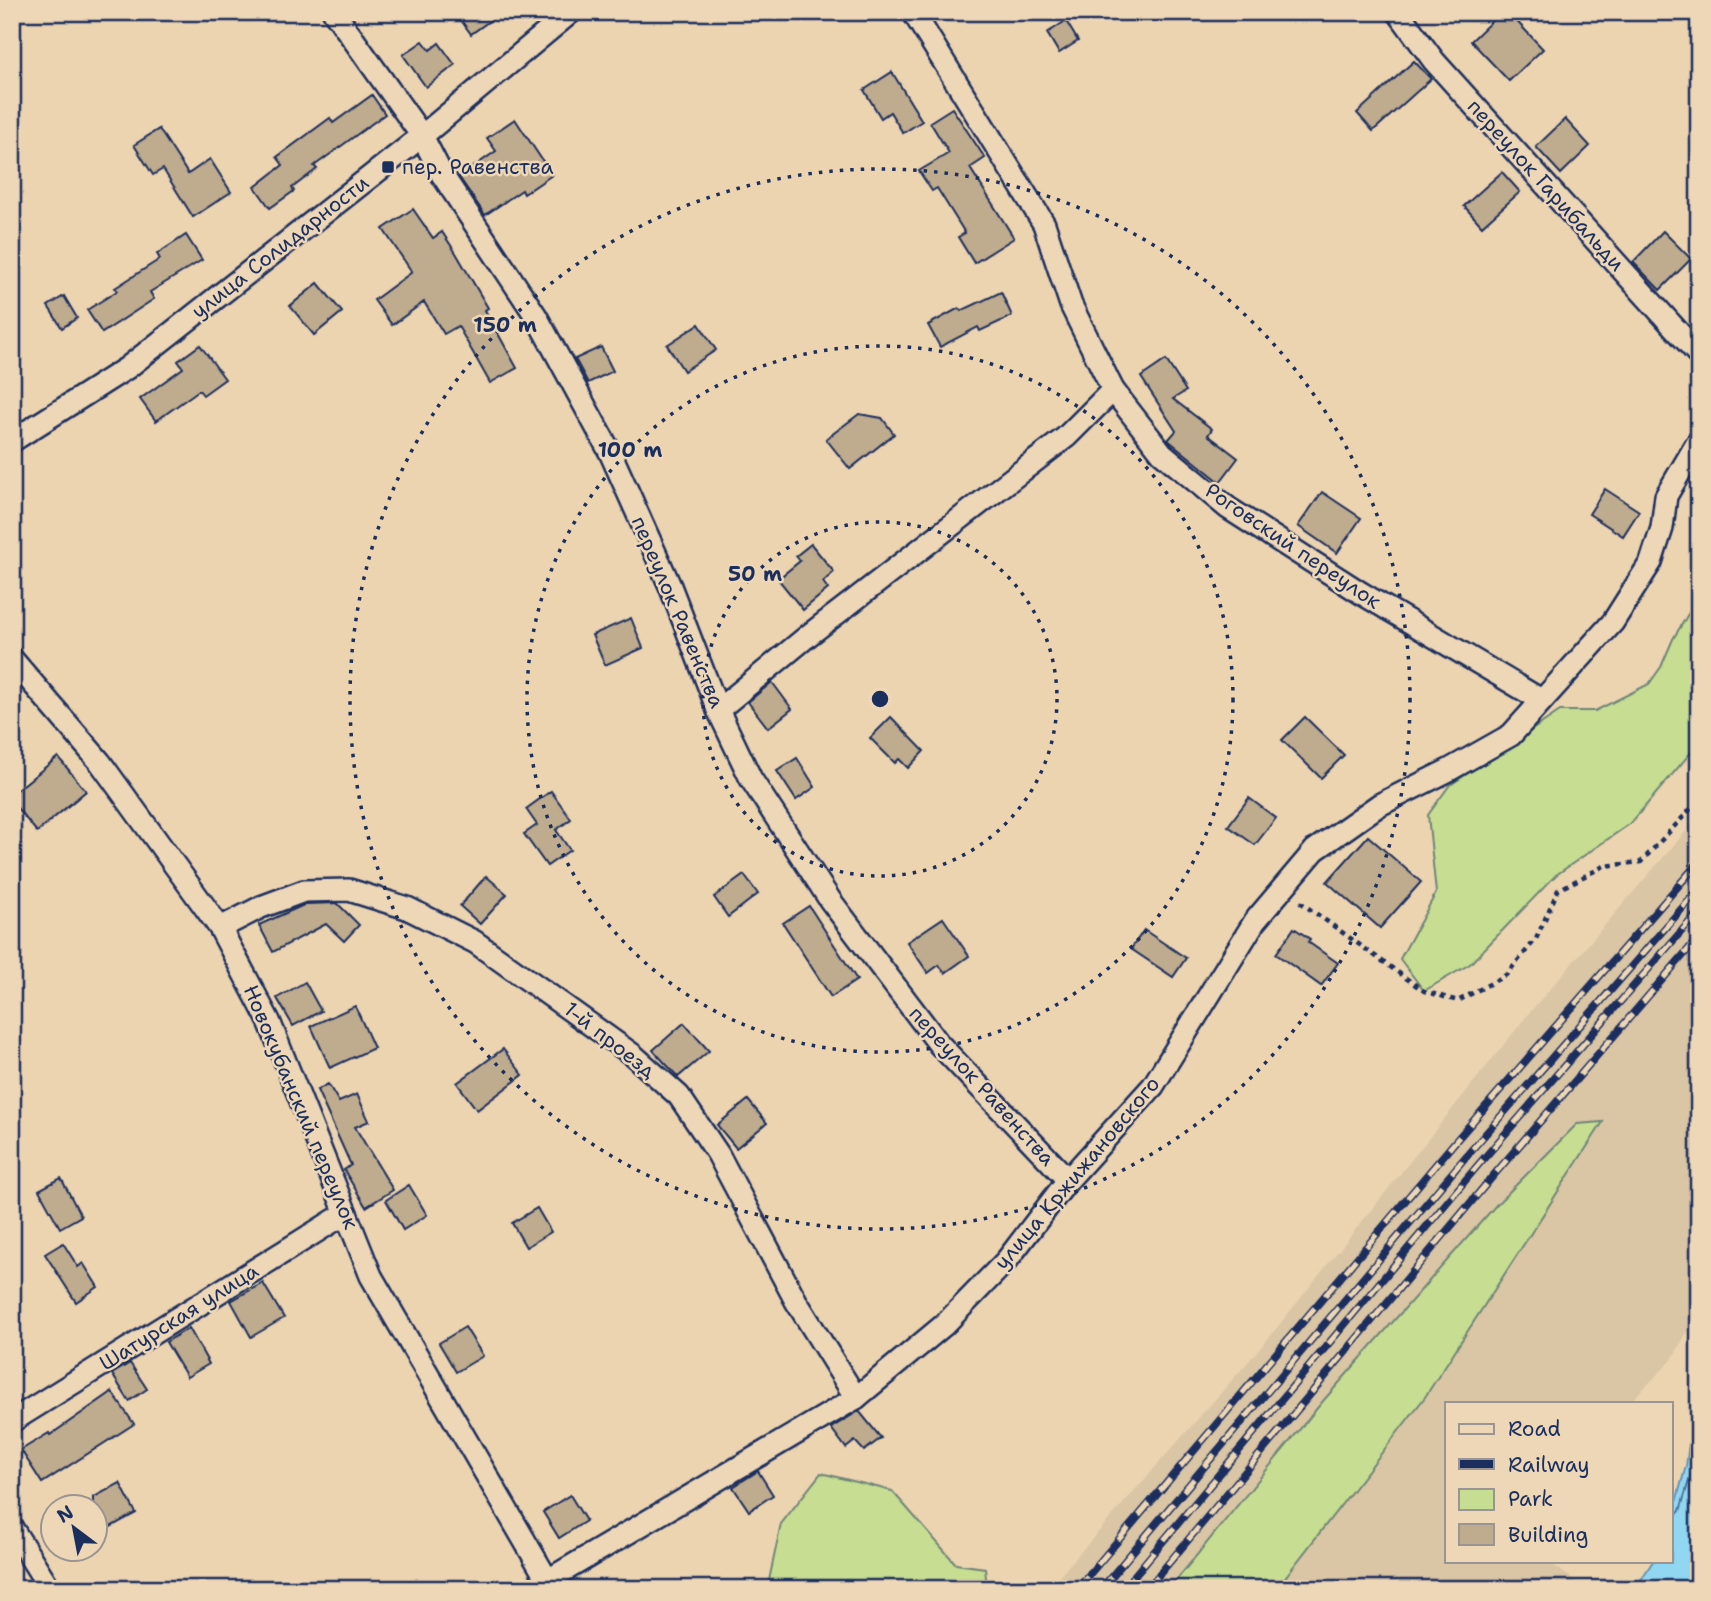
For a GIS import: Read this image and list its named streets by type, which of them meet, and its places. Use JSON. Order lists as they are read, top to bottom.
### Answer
{
  "streets": {
    "street": [
      "переулок Гарибальди",
      "улица Солидарности",
      "Роговский переулок",
      "переулок Равенства",
      "1-й проезд",
      "Новокубанский переулок",
      "улица Кржижановского",
      "Шатурская улица"
    ]
  },
  "crossings": [
    ["улица Солидарности", "переулок Равенства"],
    ["Роговский переулок", "улица Кржижановского"],
    ["переулок Равенства", "улица Кржижановского"],
    ["1-й проезд", "Новокубанский переулок"],
    ["1-й проезд", "улица Кржижановского"],
    ["Новокубанский переулок", "улица Кржижановского"],
    ["Новокубанский переулок", "Шатурская улица"]
  ],
  "places": {
    "transit": ["пер. Равенства"]
  },
  "legend": [
    "Road",
    "Railway",
    "Park",
    "Building"
  ],
  "north": "top left",
  "rings": ["150 m", "100 m", "50 m"]
}
